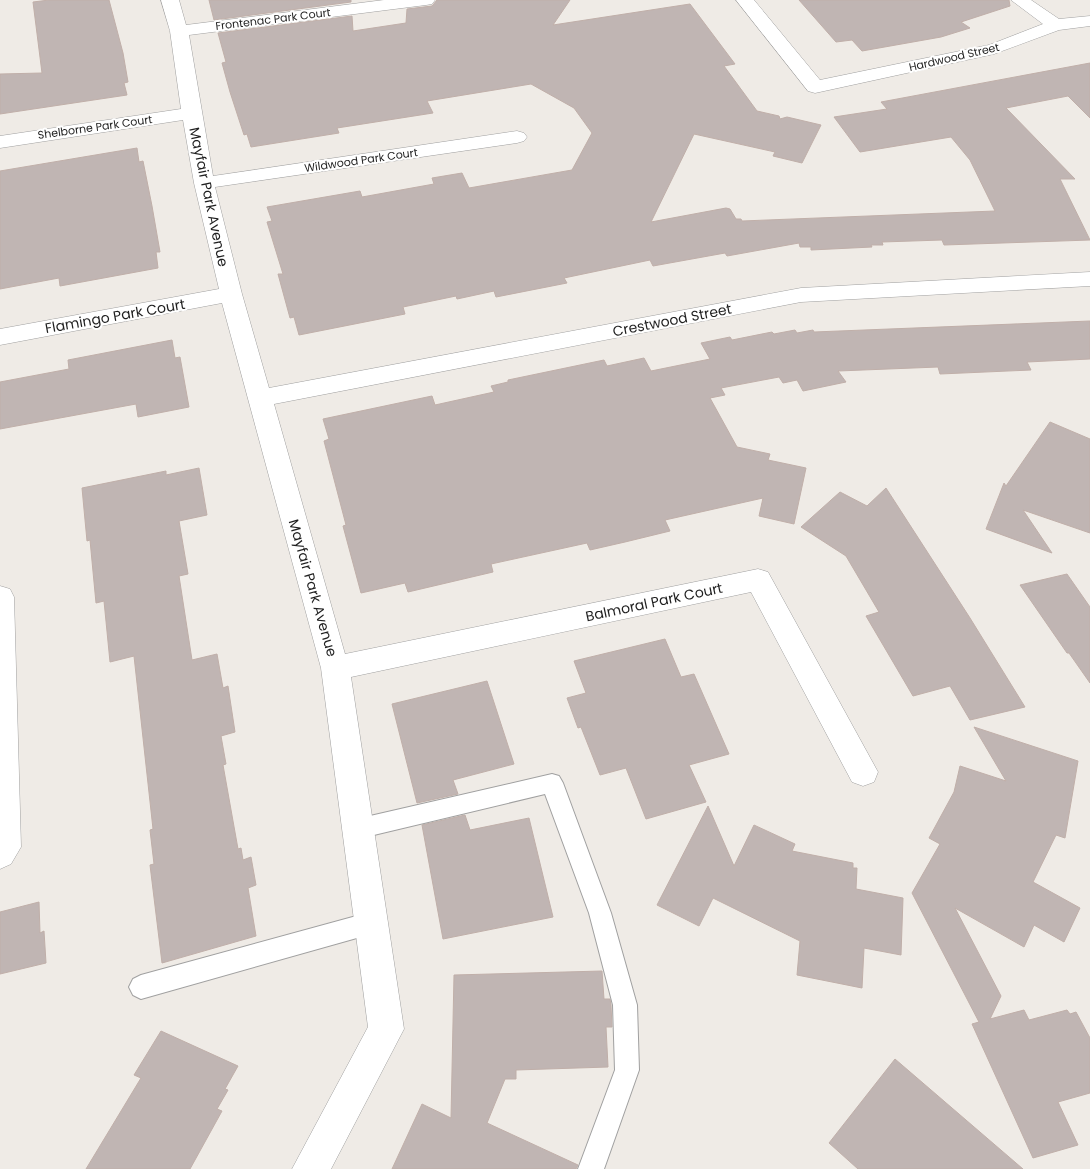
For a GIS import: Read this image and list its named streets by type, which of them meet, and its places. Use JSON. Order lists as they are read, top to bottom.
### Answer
{
  "streets": {
    "street": [
      "Frontenac Park Court",
      "Hardwood Street",
      "Shelborne Park Court",
      "Wildwood Park Court",
      "Mayfair Park Avenue",
      "Flamingo Park Court",
      "Crestwood Street",
      "Balmoral Park Court"
    ]
  },
  "crossings": [
    ["Frontenac Park Court", "Mayfair Park Avenue"],
    ["Shelborne Park Court", "Mayfair Park Avenue"],
    ["Wildwood Park Court", "Mayfair Park Avenue"],
    ["Mayfair Park Avenue", "Flamingo Park Court"],
    ["Mayfair Park Avenue", "Crestwood Street"],
    ["Mayfair Park Avenue", "Balmoral Park Court"]
  ]
}
